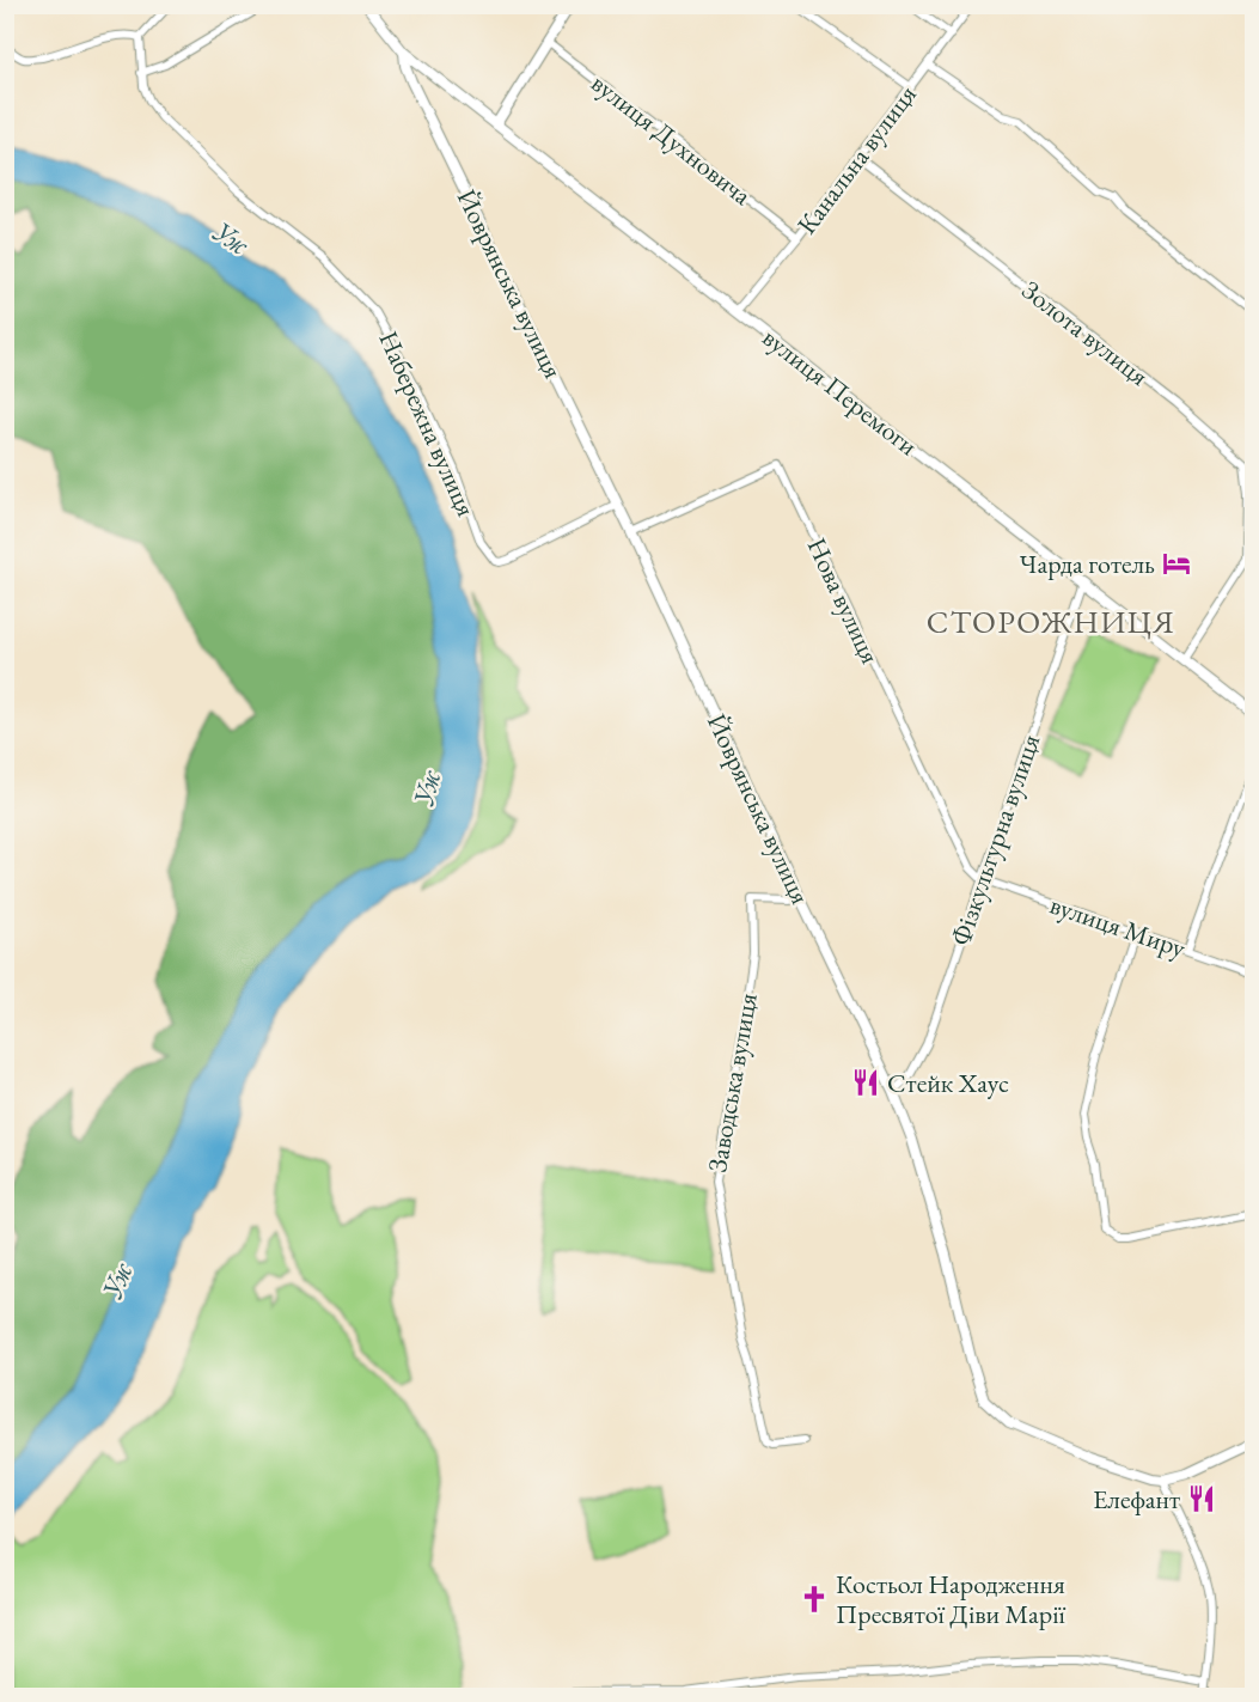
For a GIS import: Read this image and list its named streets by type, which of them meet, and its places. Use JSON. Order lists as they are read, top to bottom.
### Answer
{
  "streets": {
    "street": [
      "вулиця Духновича",
      "Канальна вулиця",
      "Йоврянська вулиця",
      "Золота вулиця",
      "вулиця Перемоги",
      "Набережна вулиця",
      "Нова вулиця",
      "Фізкультурна вулиця",
      "вулиця Миру",
      "Заводська вулиця"
    ]
  },
  "crossings": [
    ["вулиця Духновича", "Канальна вулиця"],
    ["Канальна вулиця", "Золота вулиця"],
    ["Канальна вулиця", "вулиця Перемоги"],
    ["Йоврянська вулиця", "вулиця Перемоги"],
    ["Йоврянська вулиця", "Набережна вулиця"],
    ["Йоврянська вулиця", "Нова вулиця"],
    ["Йоврянська вулиця", "Фізкультурна вулиця"],
    ["Йоврянська вулиця", "Заводська вулиця"],
    ["вулиця Перемоги", "Фізкультурна вулиця"],
    ["Нова вулиця", "Фізкультурна вулиця"],
    ["Нова вулиця", "вулиця Миру"],
    ["Фізкультурна вулиця", "вулиця Миру"]
  ],
  "districts": ["СТОРОЖНИЦЯ"],
  "water": ["Уж"],
  "places": {
    "hotel": ["Чарда готель"],
    "restaurant": ["Стейк Хаус", "Елефант"],
    "church": ["Костьол Народження Пресвятої Діви Марії"]
  }
}
